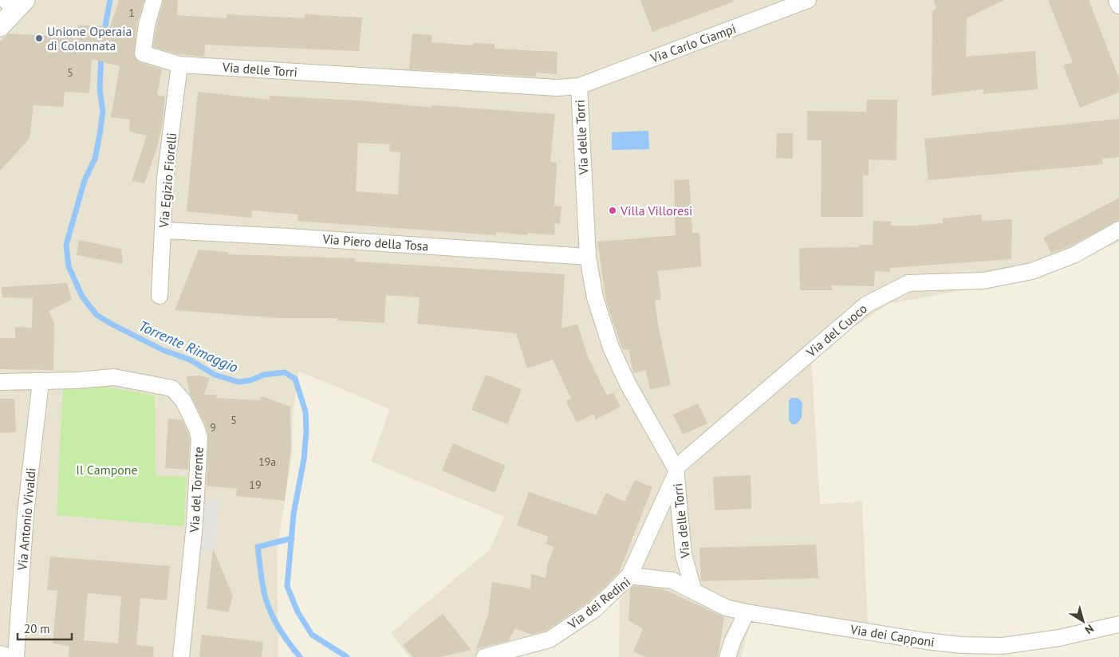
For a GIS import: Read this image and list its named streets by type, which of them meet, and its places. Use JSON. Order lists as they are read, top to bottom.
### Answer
{
  "streets": {
    "street": [
      "Via Carlo Ciampi",
      "Via delle Torri",
      "Via Egizio Fiorelli",
      "Via Piero della Tosa",
      "Via del Cuoco",
      "Via del Torrente",
      "Via Antonio Vivaldi",
      "Via dei Redini",
      "Via dei Capponi"
    ]
  },
  "crossings": [
    ["Via Carlo Ciampi", "Via delle Torri"],
    ["Via delle Torri", "Via Egizio Fiorelli"],
    ["Via delle Torri", "Via Piero della Tosa"],
    ["Via delle Torri", "Via del Cuoco"],
    ["Via delle Torri", "Via dei Redini"],
    ["Via delle Torri", "Via dei Capponi"],
    ["Via Egizio Fiorelli", "Via Piero della Tosa"],
    ["Via del Torrente", "Via Antonio Vivaldi"],
    ["Via dei Redini", "Via dei Capponi"]
  ],
  "water": ["Torrente Rimaggio"],
  "parks": ["Il Campone"],
  "places": ["Unione Operaia di Colonnata", "Villa Villoresi"],
  "house_numbers": [
    "1",
    "5",
    "5",
    "9",
    "19a",
    "19"
  ],
  "scale_bar": "20 m",
  "north": "bottom right"
}
